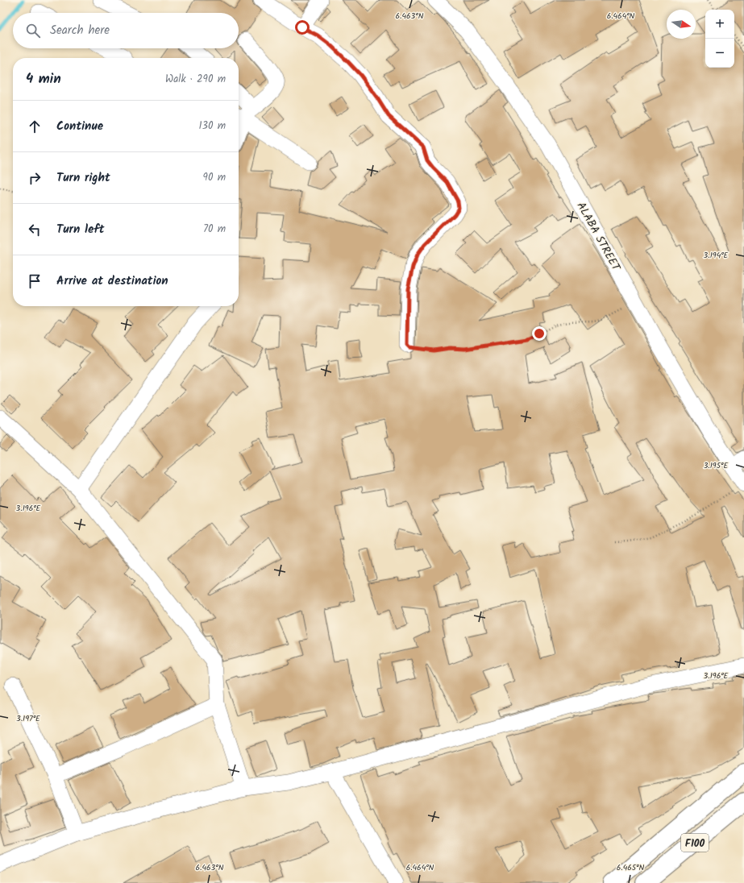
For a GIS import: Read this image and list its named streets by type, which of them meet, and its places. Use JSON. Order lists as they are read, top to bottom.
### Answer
{
  "streets": {
    "main road": ["F100"],
    "street": ["ALABA STREET"]
  },
  "north": "right",
  "page": {
    "map_buttons": ["+", "−"],
    "search": "Search here",
    "heading": ["4 min", "Walk · 290 m"],
    "list": [
      ["Continue", "130 m"],
      ["Turn right", "90 m"],
      ["Turn left", "70 m"],
      "Arrive at destination"
    ]
  },
  "coordinates": [
    "6.463°N",
    "6.464°N",
    "3.194°E",
    "3.195°E",
    "3.196°E",
    "3.197°E",
    "6.465°N"
  ]
}
